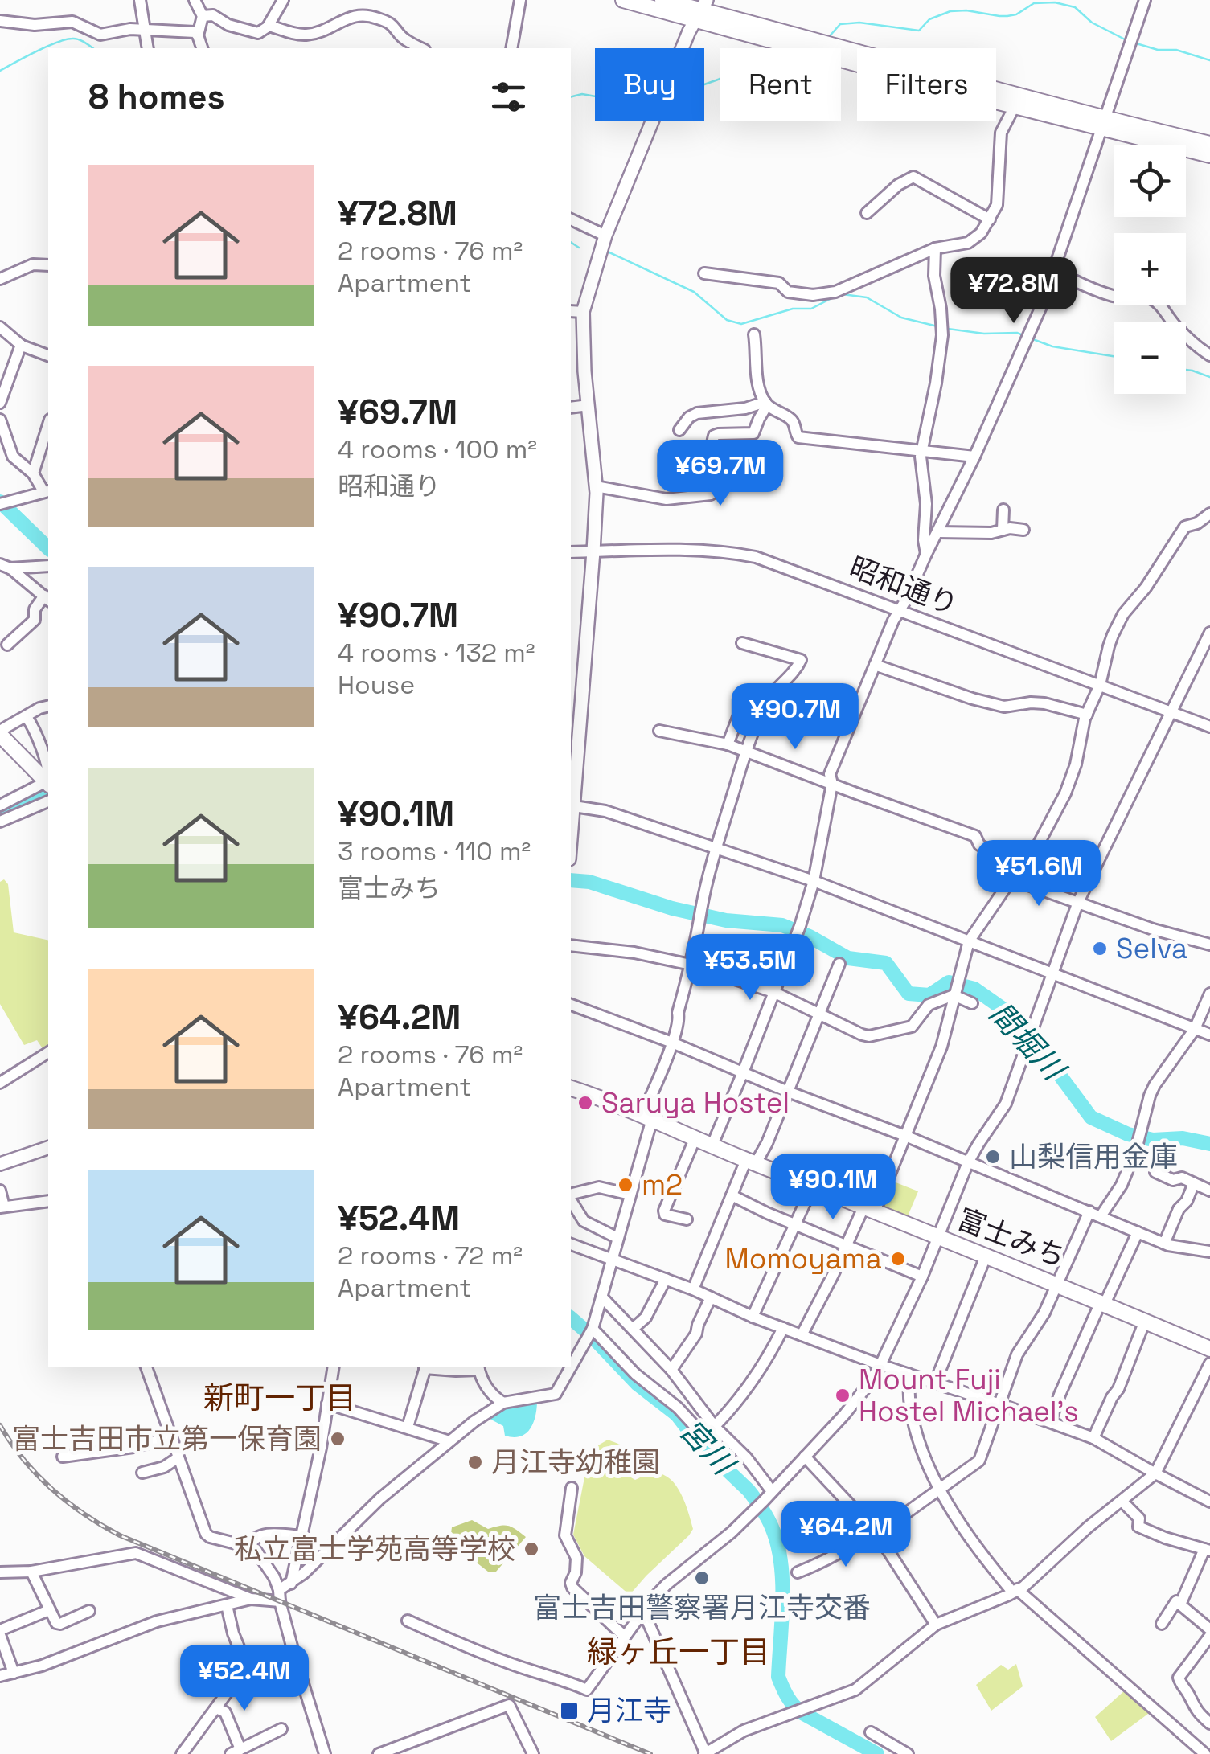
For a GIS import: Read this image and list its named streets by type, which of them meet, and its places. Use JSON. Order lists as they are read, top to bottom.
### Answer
{
  "streets": {
    "highway": ["富士みち"],
    "street": ["昭和通り"]
  },
  "districts": ["新町一丁目", "緑ヶ丘一丁目"],
  "water": ["間堀川", "宮川"],
  "places": {
    "other": [
      "Selva",
      "Saruya Hostel",
      "山梨信用金庫",
      "m2",
      "Momoyama",
      "Mount Fuji Hostel Michael's",
      "富士吉田市立第一保育園",
      "月江寺幼稚園",
      "私立富士学苑高等学校",
      "富士吉田警察署月江寺交番"
    ],
    "transit": ["月江寺"]
  },
  "page": {
    "chip": ["Buy", "Rent", "Filters"],
    "heading": "8 homes",
    "map_buttons": ["+", "−"],
    "list": [
      {
        "name": "¥72.8M",
        "note": "2 rooms · 76 m² · Apartment"
      },
      {
        "name": "¥69.7M",
        "note": "4 rooms · 100 m² · 昭和通り"
      },
      {
        "name": "¥90.7M",
        "note": "4 rooms · 132 m² · House"
      },
      {
        "name": "¥90.1M",
        "note": "3 rooms · 110 m² · 富士みち"
      },
      {
        "name": "¥64.2M",
        "note": "2 rooms · 76 m² · Apartment"
      },
      {
        "name": "¥52.4M",
        "note": "2 rooms · 72 m² · Apartment"
      }
    ],
    "price": [
      "¥72.8M",
      "¥69.7M",
      "¥90.7M",
      "¥51.6M",
      "¥53.5M",
      "¥90.1M",
      "¥64.2M",
      "¥52.4M"
    ]
  }
}
